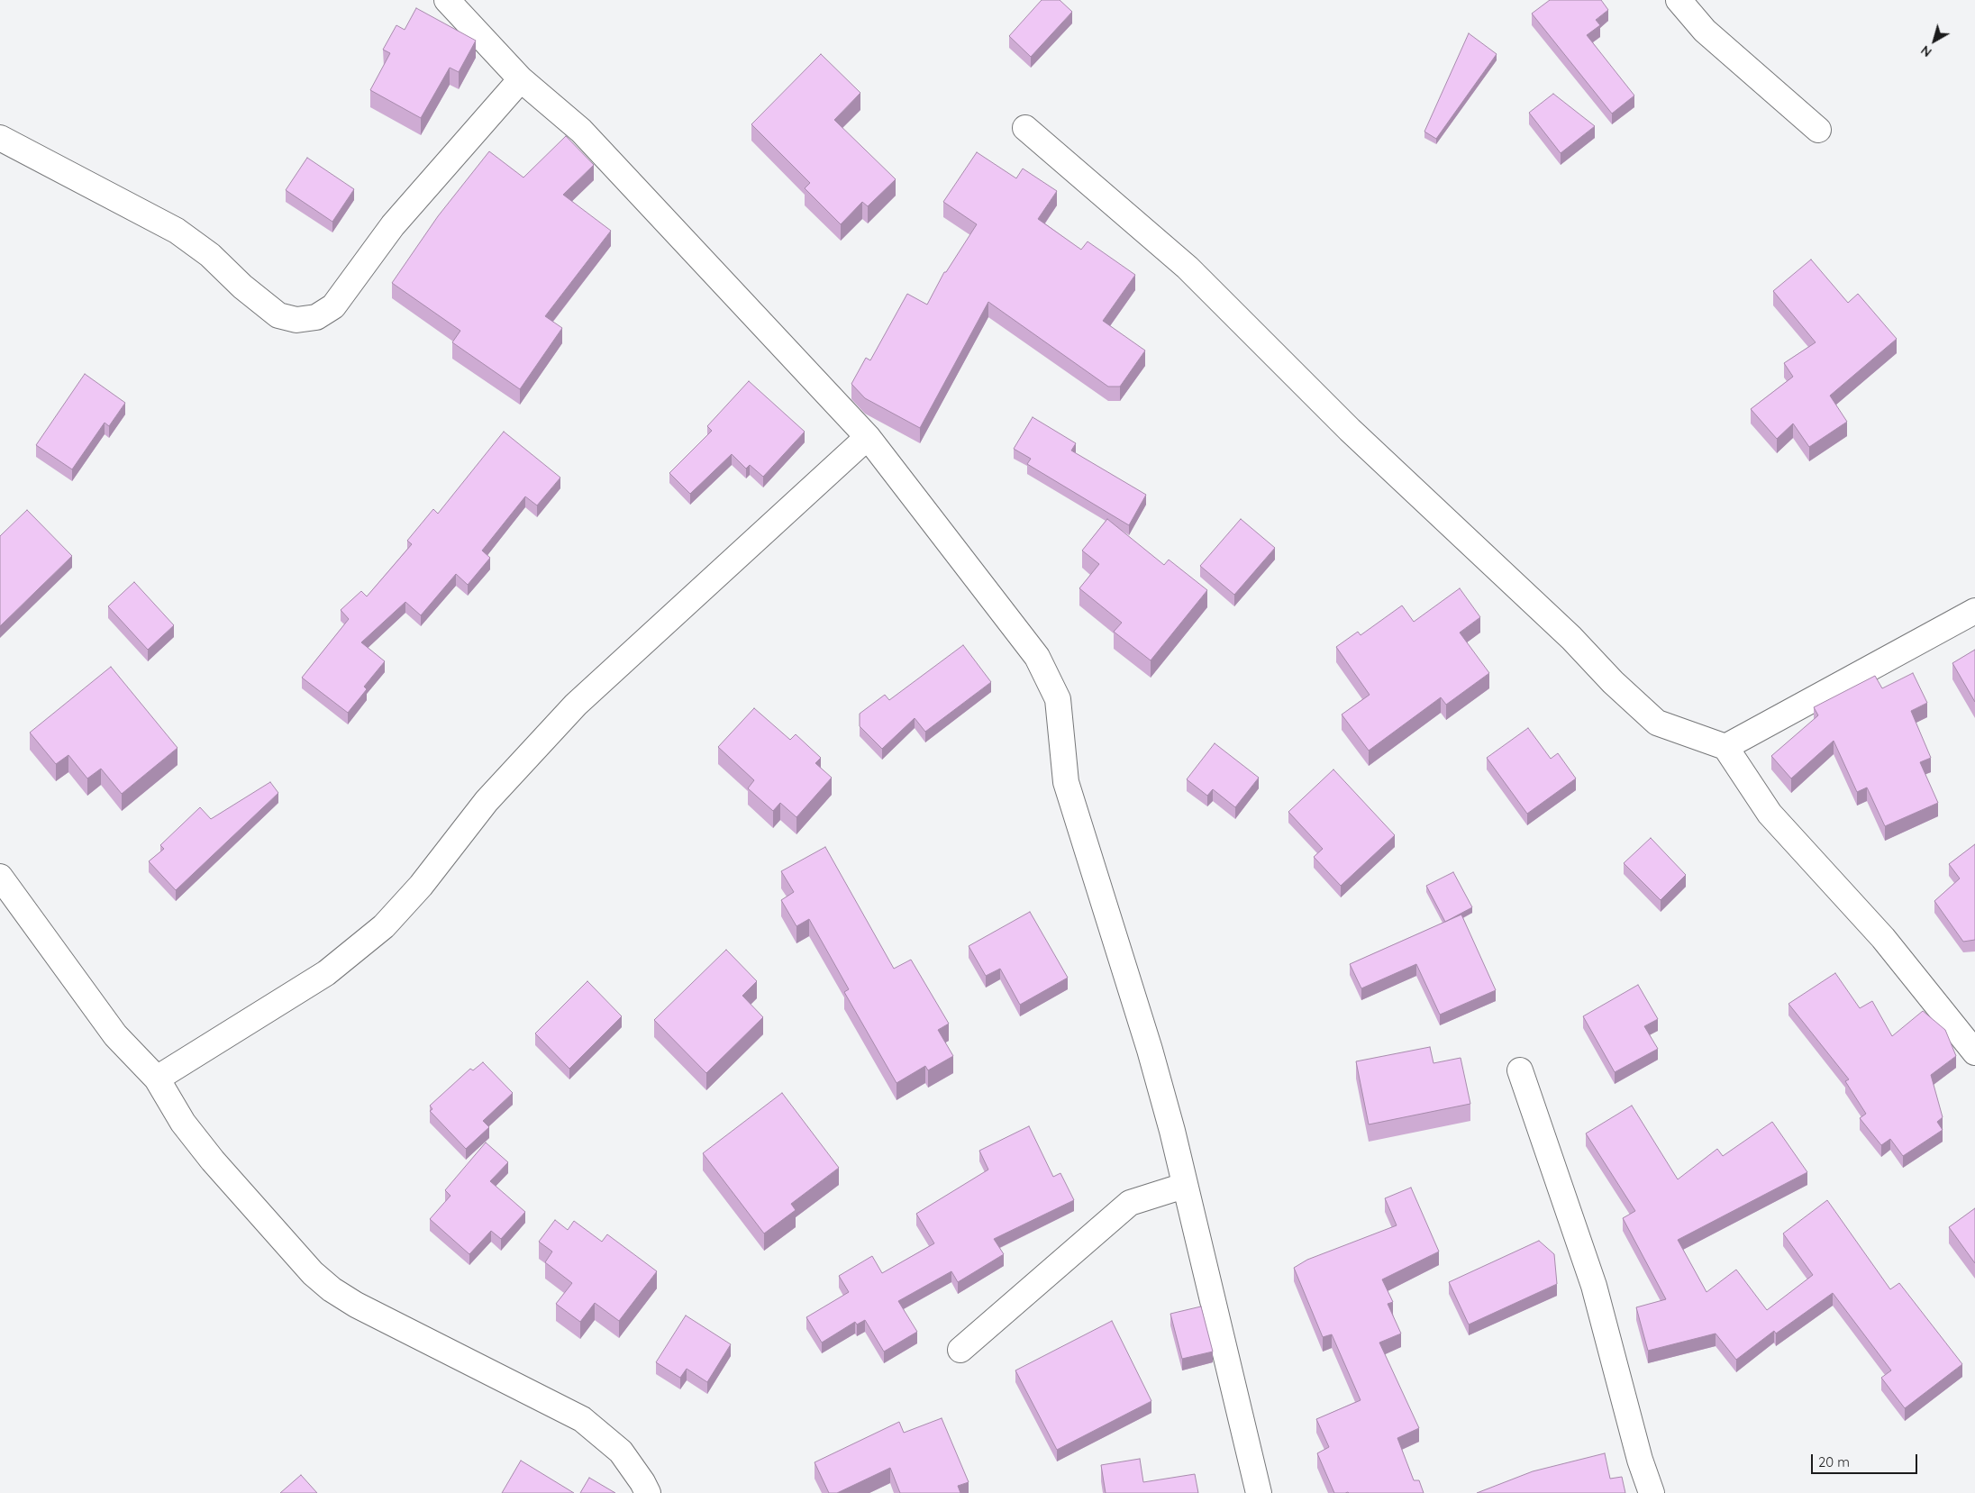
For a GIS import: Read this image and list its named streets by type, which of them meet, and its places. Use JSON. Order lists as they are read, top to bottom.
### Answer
{
  "scale_bar": "20 m",
  "north": "bottom left"
}
